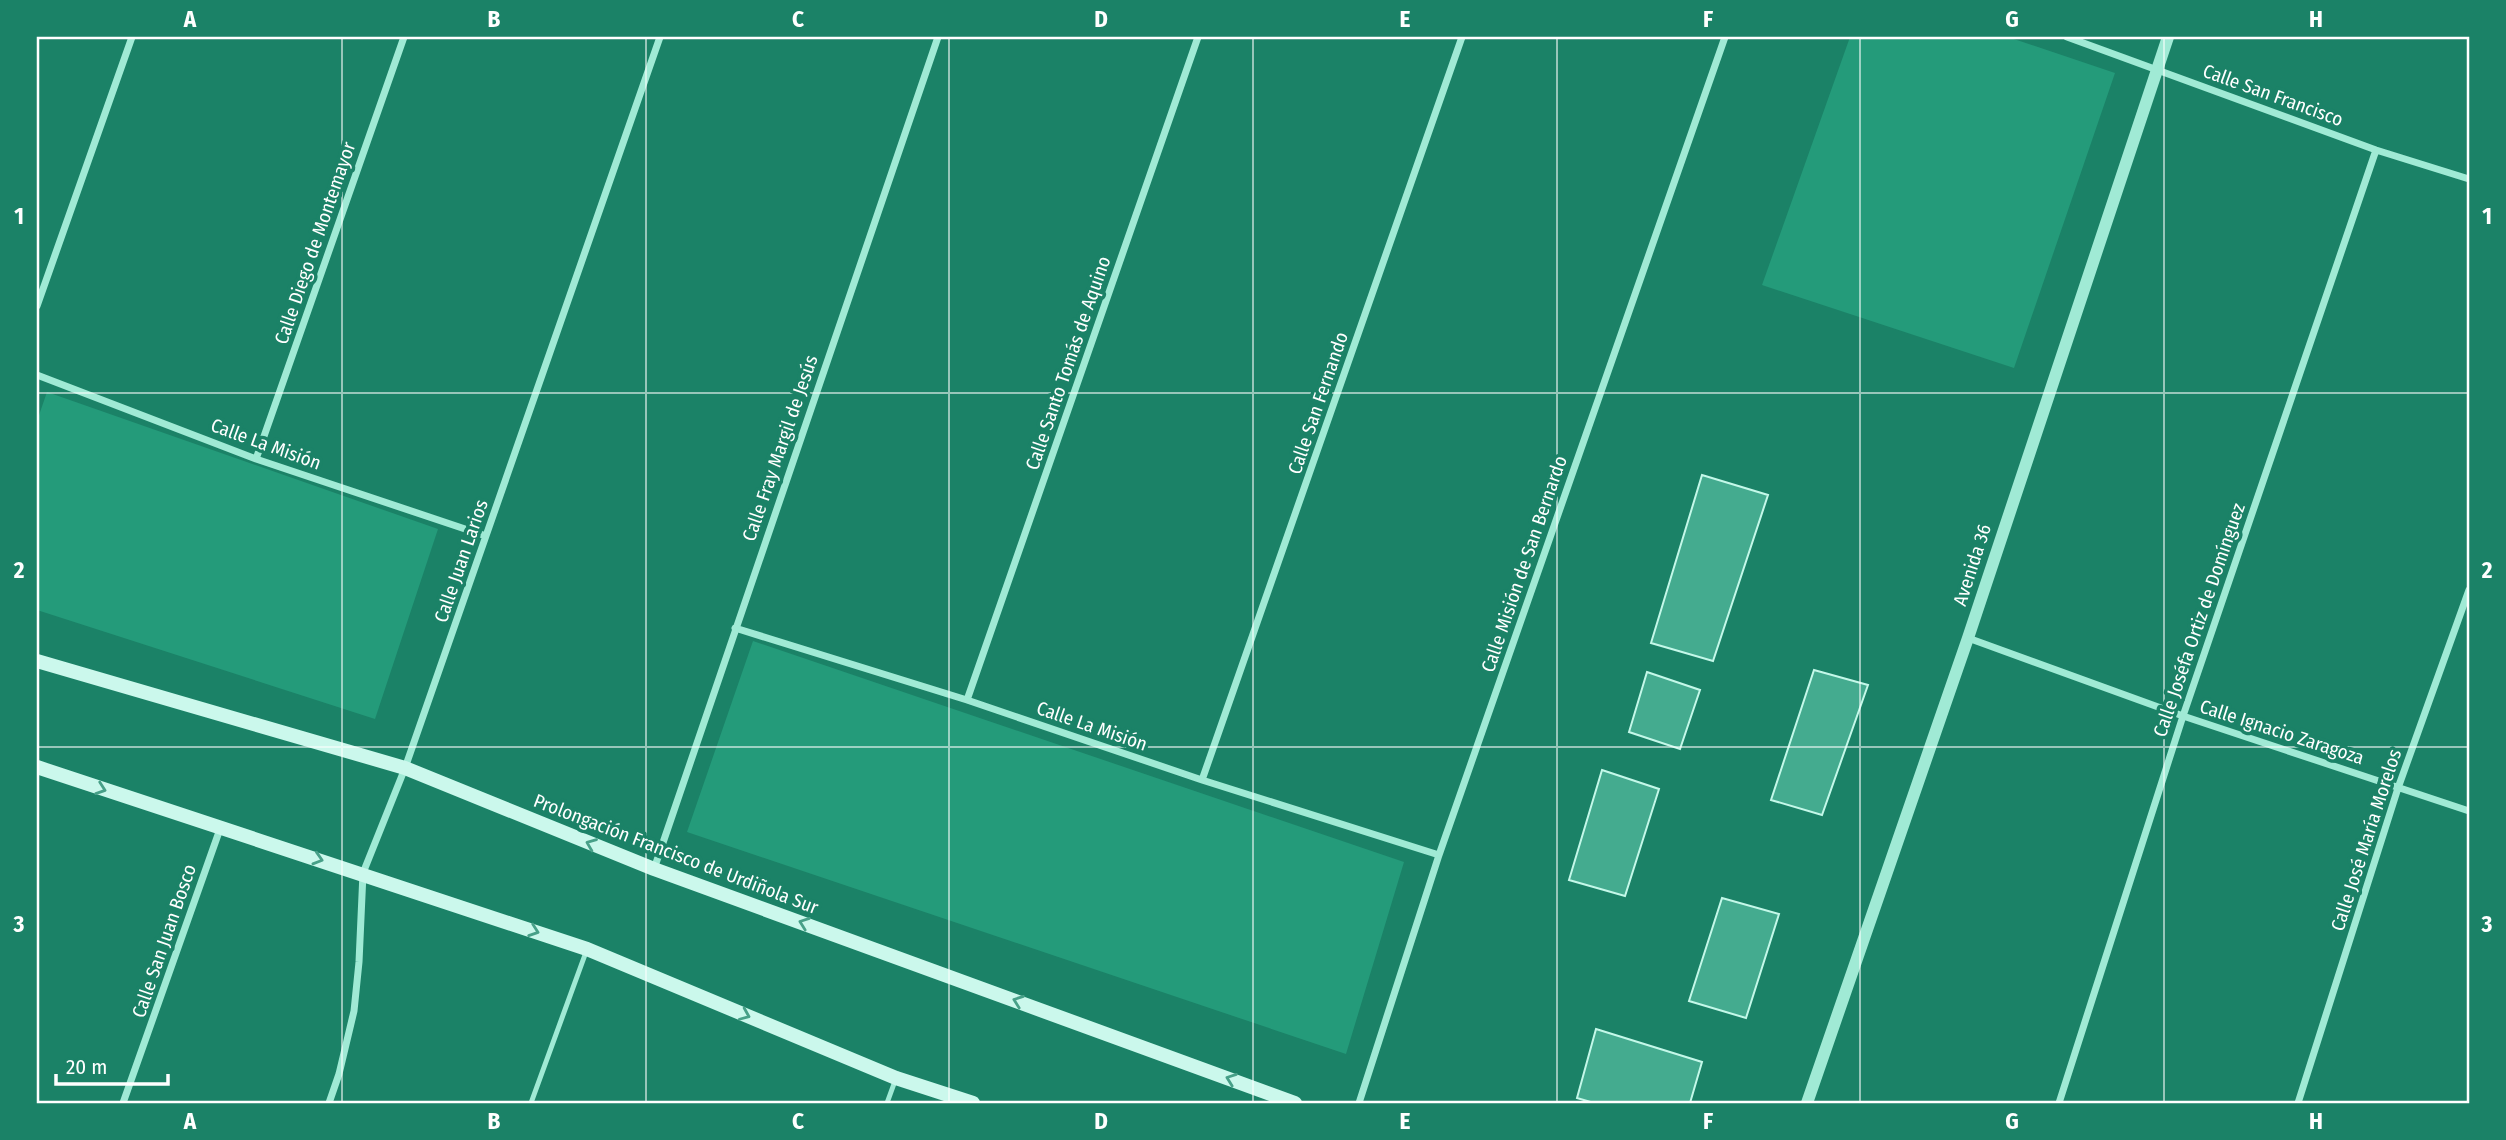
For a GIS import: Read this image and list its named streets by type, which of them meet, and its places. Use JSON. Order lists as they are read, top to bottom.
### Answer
{
  "streets": {
    "main road": ["Prolongación Francisco de Urdiñola Sur"],
    "street": [
      "Calle San Francisco",
      "Calle Diego de Montemayor",
      "Calle Santo Tomás de Aquino",
      "Calle San Fernando",
      "Calle La Misión",
      "Calle Fray Margil de Jesús",
      "Calle Juan Larios",
      "Calle Misión de San Bernardo",
      "Avenida 36",
      "Calle Joséfa Ortiz de Domínguez",
      "Calle Ignacio Zaragoza",
      "Calle José María Morelos",
      "Calle San Juan Bosco"
    ]
  },
  "crossings": [
    ["Calle San Francisco", "Avenida 36"],
    ["Calle San Francisco", "Calle Joséfa Ortiz de Domínguez"],
    ["Calle Diego de Montemayor", "Calle La Misión"],
    ["Calle Santo Tomás de Aquino", "Calle La Misión"],
    ["Calle San Fernando", "Calle La Misión"],
    ["Calle La Misión", "Calle Fray Margil de Jesús"],
    ["Calle La Misión", "Calle Juan Larios"],
    ["Calle La Misión", "Calle Misión de San Bernardo"],
    ["Calle Fray Margil de Jesús", "Prolongación Francisco de Urdiñola Sur"],
    ["Calle Juan Larios", "Prolongación Francisco de Urdiñola Sur"],
    ["Avenida 36", "Calle Ignacio Zaragoza"],
    ["Calle Joséfa Ortiz de Domínguez", "Calle Ignacio Zaragoza"],
    ["Calle Ignacio Zaragoza", "Calle José María Morelos"]
  ],
  "scale_bar": "20 m",
  "grid": {
    "columns": [
      "A",
      "B",
      "C",
      "D",
      "E",
      "F",
      "G",
      "H"
    ],
    "rows": ["1", "2", "3"]
  }
}
